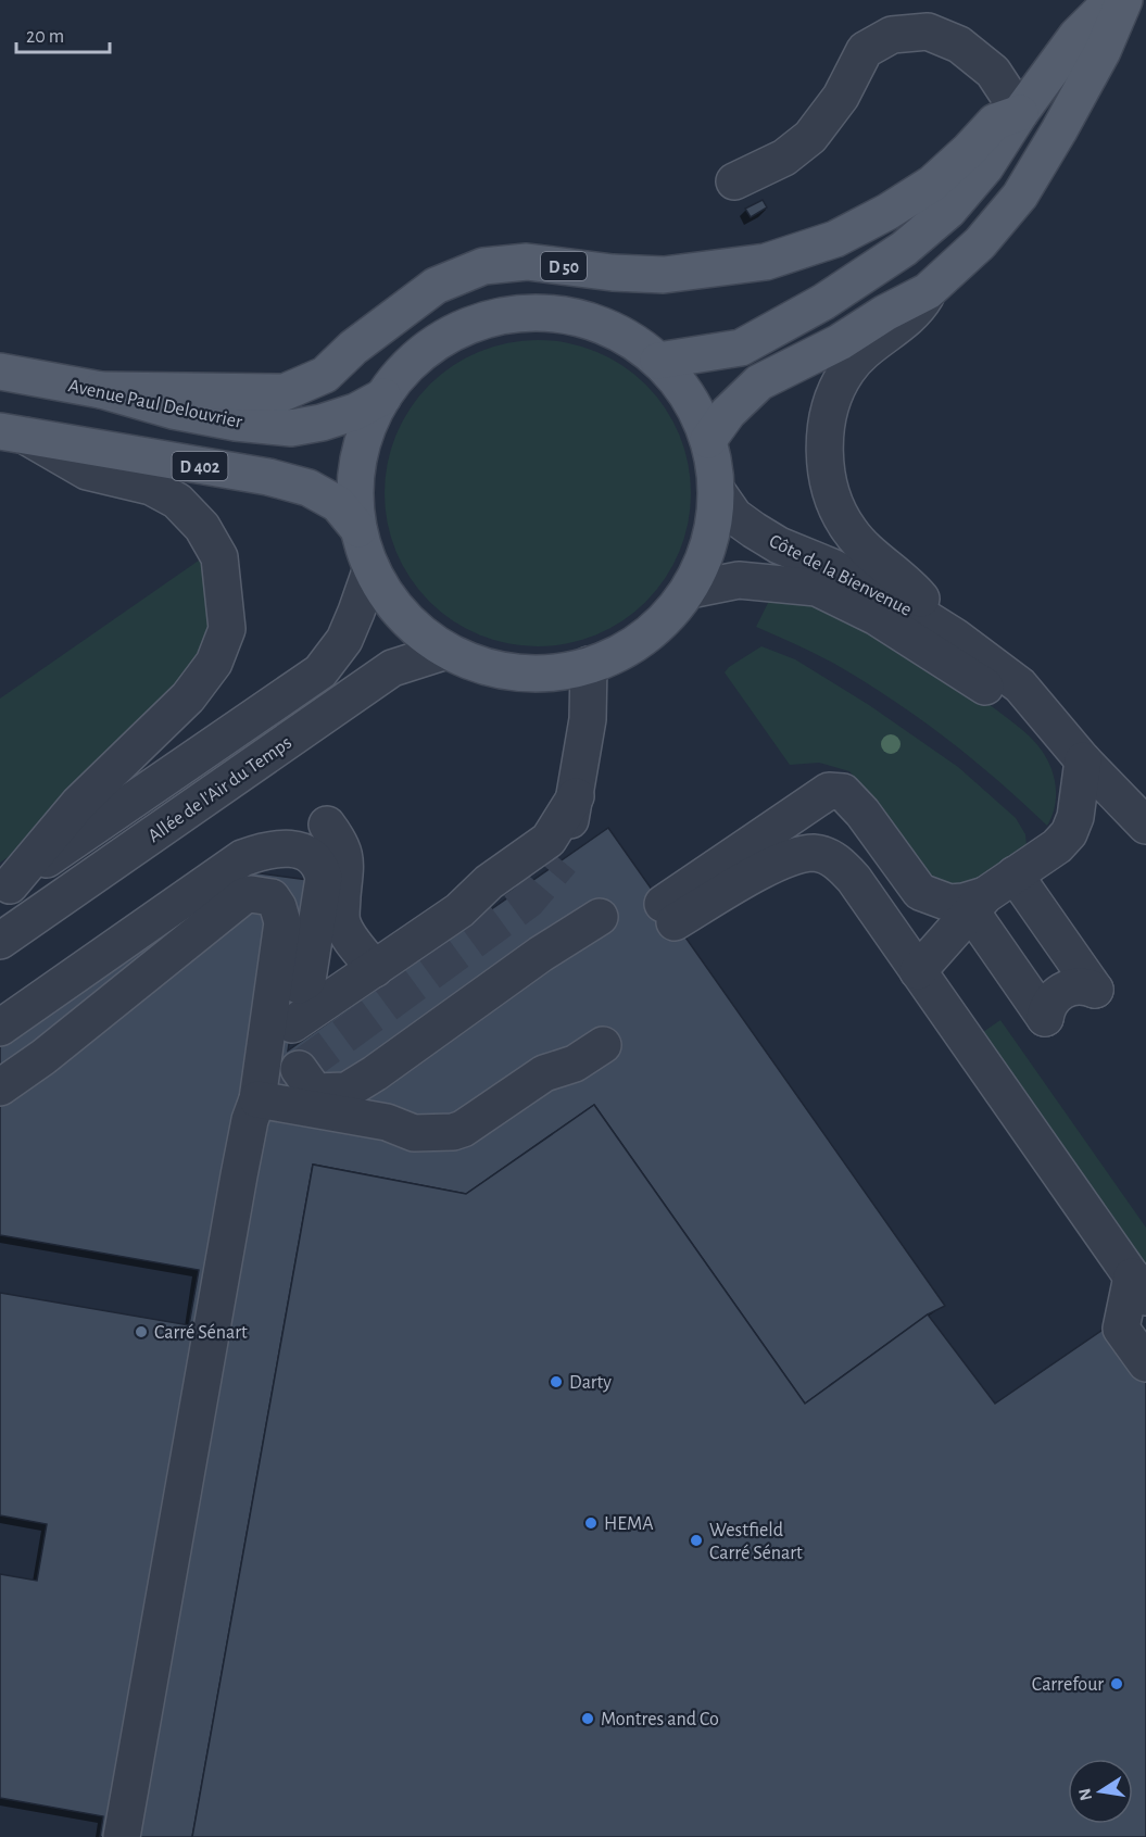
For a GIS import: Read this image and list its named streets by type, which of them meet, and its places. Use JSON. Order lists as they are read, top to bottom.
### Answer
{
  "streets": {
    "main road": ["D 50", "Avenue Paul Delouvrier", "D 402"],
    "street": ["Côte de la Bienvenue", "Allée de l'Air du Temps"]
  },
  "crossings": [
    ["D 50", "Avenue Paul Delouvrier"]
  ],
  "places": [
    "Carré Sénart",
    "Darty",
    "HEMA",
    "Westfield Carré Sénart",
    "Carrefour",
    "Montres and Co"
  ],
  "scale_bar": "20 m",
  "north": "left"
}
